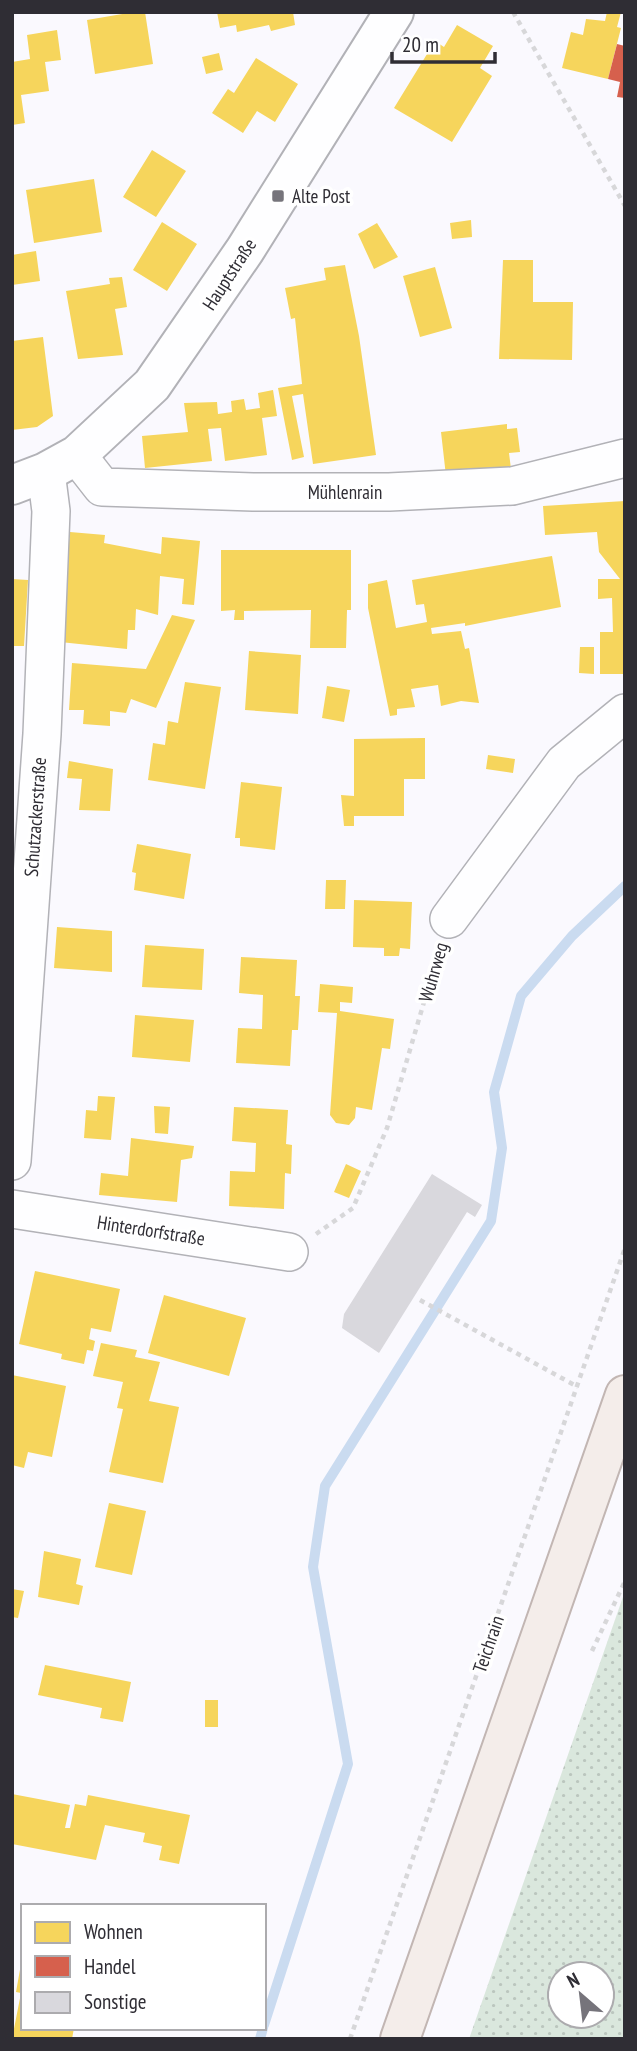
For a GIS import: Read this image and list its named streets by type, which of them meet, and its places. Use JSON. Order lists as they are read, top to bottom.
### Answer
{
  "streets": {
    "street": [
      "Hauptstraße",
      "Mühlenrain",
      "Schutzackerstraße",
      "Wuhrweg",
      "Hinterdorfstraße"
    ],
    "path": ["Teichrain"]
  },
  "crossings": [
    ["Hauptstraße", "Mühlenrain"],
    ["Hauptstraße", "Schutzackerstraße"],
    ["Mühlenrain", "Schutzackerstraße"],
    ["Wuhrweg", "Hinterdorfstraße"]
  ],
  "places": {
    "transit": ["Alte Post"]
  },
  "legend": ["Wohnen", "Handel", "Sonstige"],
  "scale_bar": "20 m",
  "north": "top left"
}
